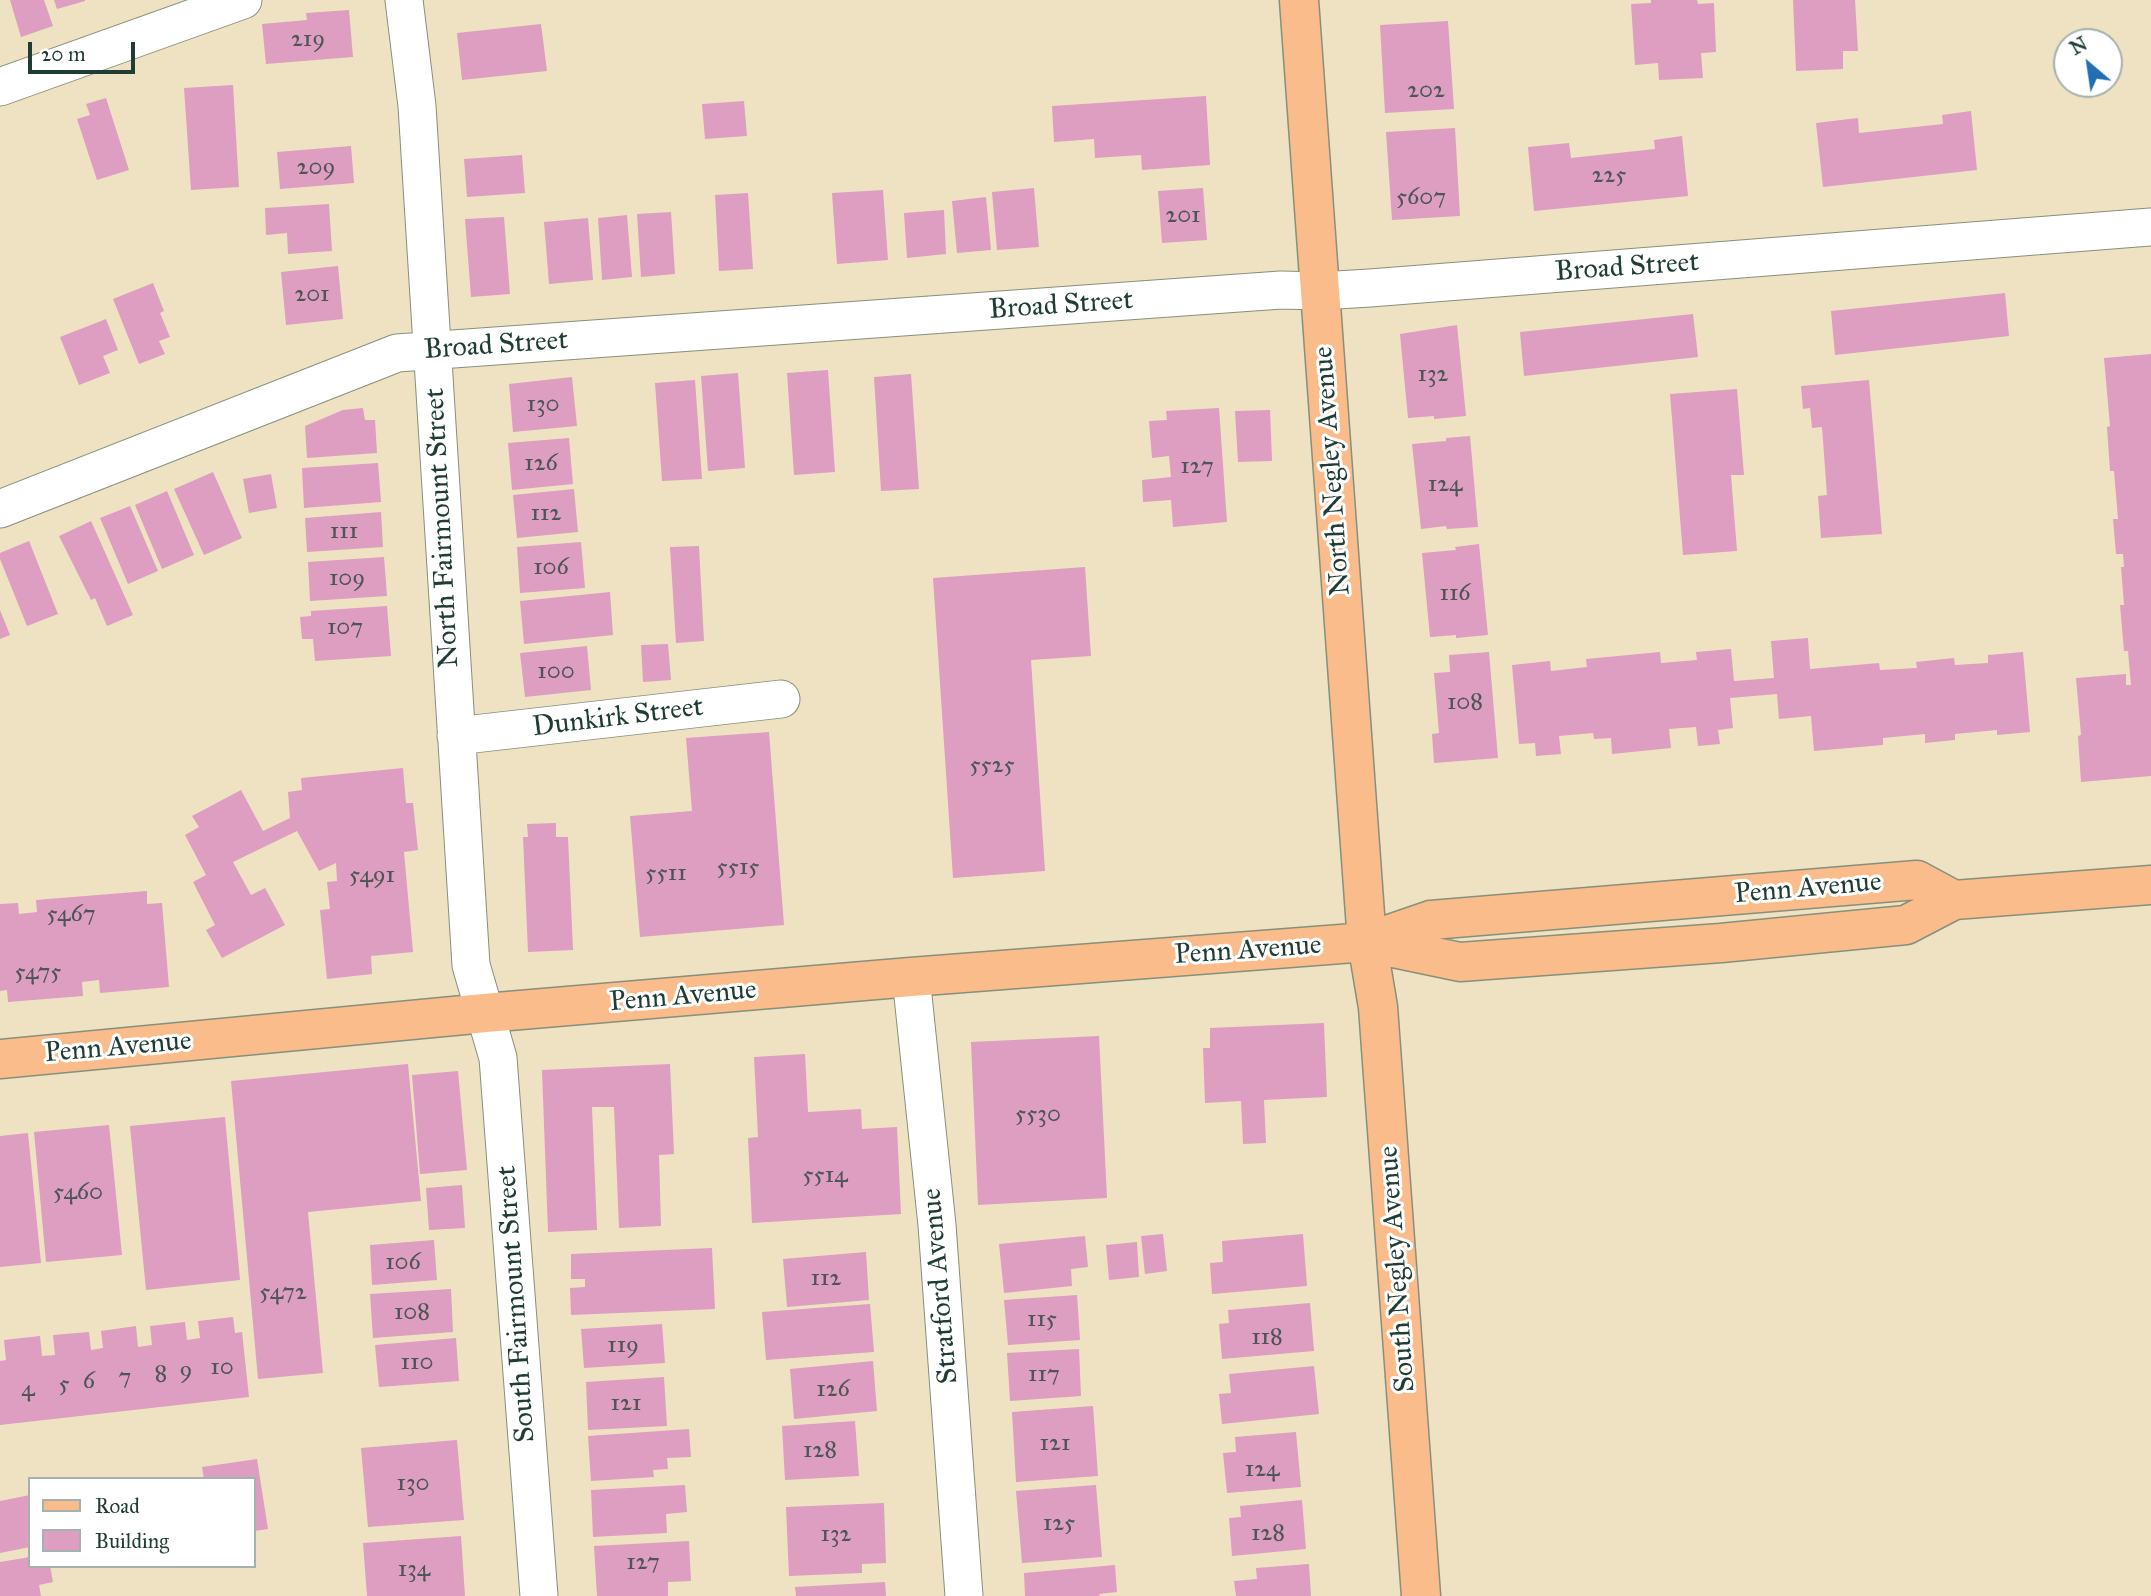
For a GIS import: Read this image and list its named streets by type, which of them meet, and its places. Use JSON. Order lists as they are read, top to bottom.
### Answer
{
  "streets": {
    "main road": ["North Negley Avenue", "Penn Avenue", "South Negley Avenue"],
    "street": [
      "Broad Street",
      "North Fairmount Street",
      "Dunkirk Street",
      "Stratford Avenue",
      "South Fairmount Street"
    ]
  },
  "crossings": [
    ["Broad Street", "North Negley Avenue"],
    ["Broad Street", "North Fairmount Street"],
    ["North Negley Avenue", "Penn Avenue"],
    ["North Negley Avenue", "South Negley Avenue"],
    ["North Fairmount Street", "Dunkirk Street"],
    ["North Fairmount Street", "Penn Avenue"],
    ["North Fairmount Street", "South Fairmount Street"],
    ["Penn Avenue", "South Negley Avenue"],
    ["Penn Avenue", "Stratford Avenue"],
    ["Penn Avenue", "South Fairmount Street"]
  ],
  "house_numbers": [
    "219",
    "202",
    "209",
    "225",
    "5607",
    "201",
    "201",
    "132",
    "130",
    "126",
    "127",
    "124",
    "112",
    "111",
    "106",
    "109",
    "116",
    "107",
    "100",
    "108",
    "5525",
    "5515",
    "5511",
    "5491",
    "5467",
    "5475",
    "5530",
    "5514",
    "5460",
    "106",
    "112",
    "5472",
    "108",
    "115",
    "118",
    "119",
    "110",
    "10",
    "9",
    "8",
    "117",
    "7",
    "6",
    "5",
    "4",
    "126",
    "121",
    "121",
    "128",
    "124",
    "130",
    "125",
    "128",
    "132",
    "127",
    "134"
  ],
  "legend": ["Road", "Building"],
  "scale_bar": "20 m",
  "north": "top left"
}
